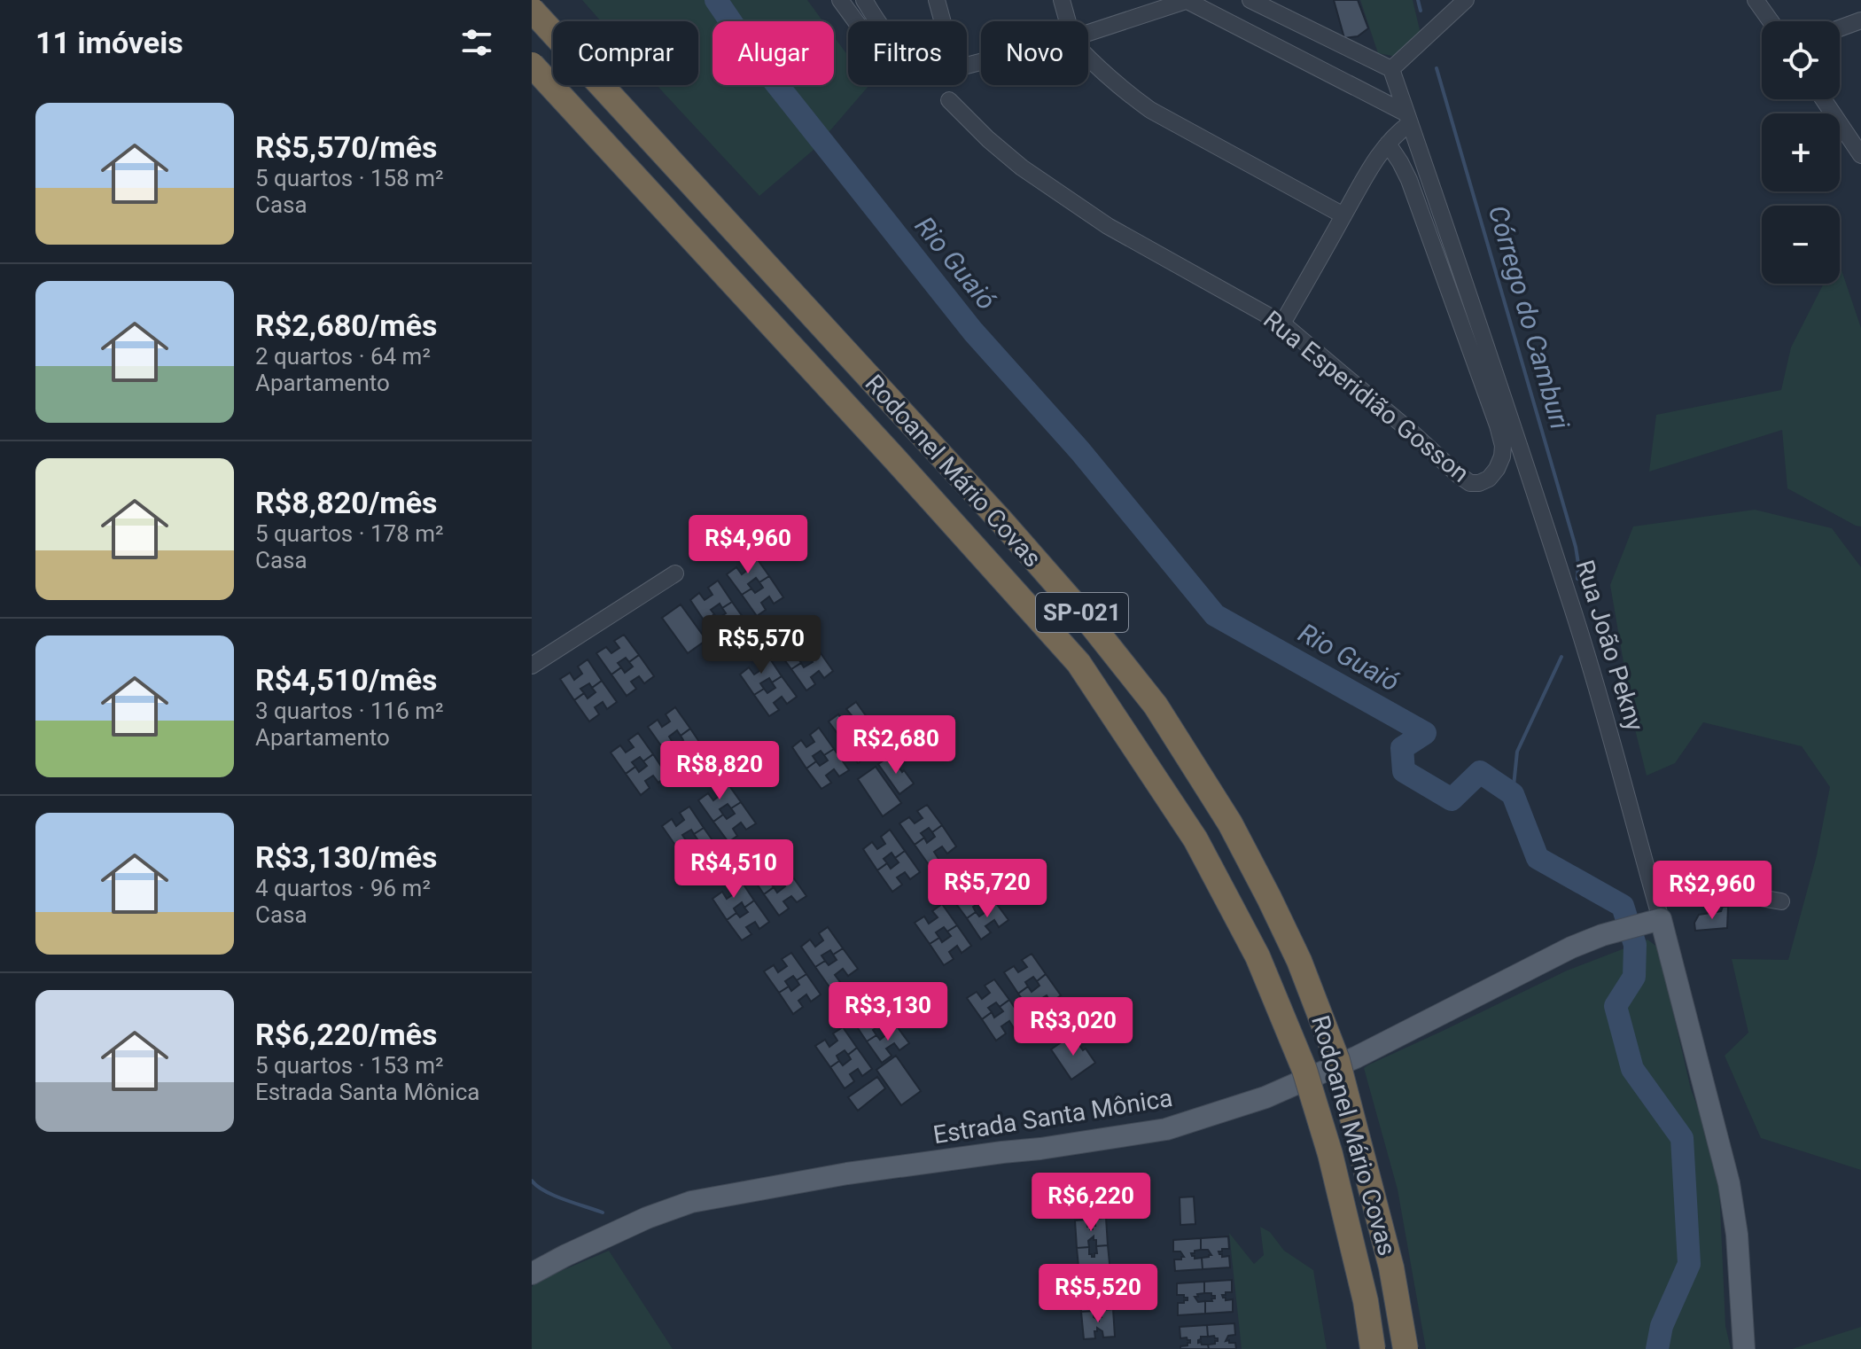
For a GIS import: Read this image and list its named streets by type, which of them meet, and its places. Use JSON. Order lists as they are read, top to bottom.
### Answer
{
  "streets": {
    "highway": ["Rodoanel Mário Covas", "SP-021"],
    "main road": ["Rua João Pekny", "Estrada Santa Mônica"],
    "street": ["Rua Esperidião Gosson"]
  },
  "crossings": [
    ["Rua João Pekny", "Estrada Santa Mônica"]
  ],
  "water": ["Rio Guaió", "Córrego do Camburi"],
  "page": {
    "heading": "11 imóveis",
    "map_buttons": ["+", "−"],
    "chip": [
      "Comprar",
      "Alugar",
      "Filtros",
      "Novo"
    ],
    "list": [
      {
        "name": "R$5,570/mês",
        "note": "5 quartos · 158 m² · Casa"
      },
      {
        "name": "R$2,680/mês",
        "note": "2 quartos · 64 m² · Apartamento"
      },
      {
        "name": "R$8,820/mês",
        "note": "5 quartos · 178 m² · Casa"
      },
      {
        "name": "R$4,510/mês",
        "note": "3 quartos · 116 m² · Apartamento"
      },
      {
        "name": "R$3,130/mês",
        "note": "4 quartos · 96 m² · Casa"
      },
      {
        "name": "R$6,220/mês",
        "note": "5 quartos · 153 m² · Estrada Santa Mônica"
      }
    ],
    "price": [
      "R$4,960",
      "R$5,570",
      "R$2,680",
      "R$8,820",
      "R$4,510",
      "R$5,720",
      "R$2,960",
      "R$3,130",
      "R$3,020",
      "R$6,220",
      "R$5,520"
    ]
  }
}
